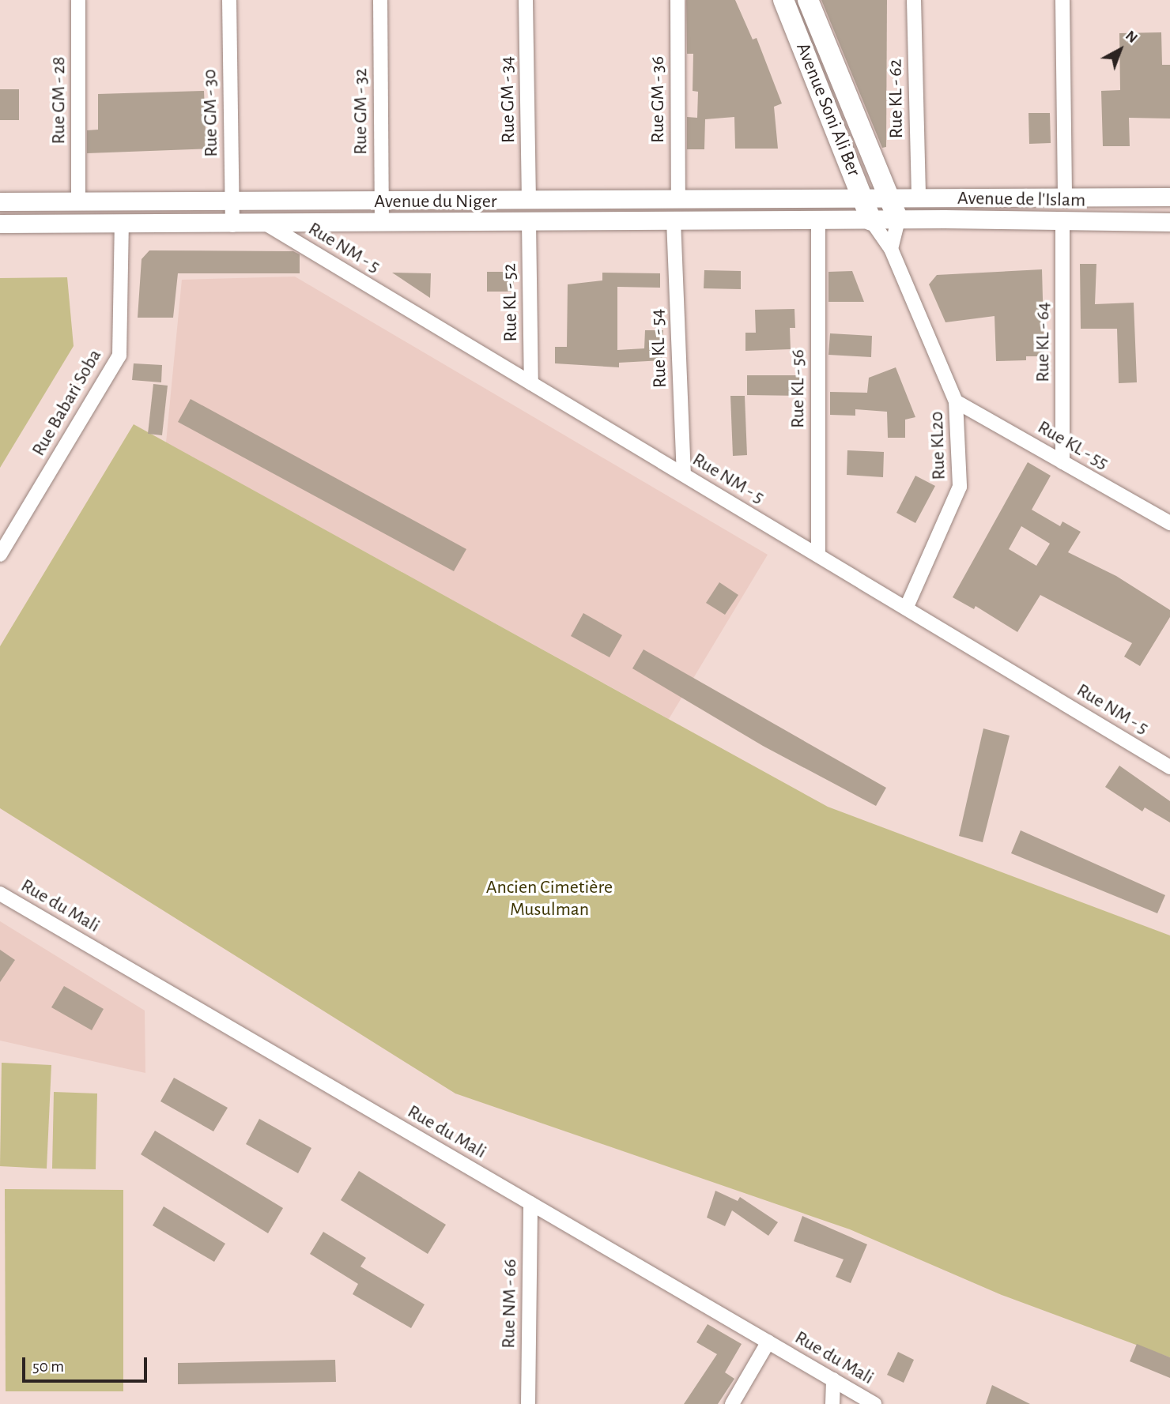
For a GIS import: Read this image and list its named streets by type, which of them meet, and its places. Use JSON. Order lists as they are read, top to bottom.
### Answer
{
  "streets": {
    "main road": ["Avenue Soni Ali Ber", "Avenue de l'Islam", "Avenue du Niger"],
    "street": [
      "Rue KL - 62",
      "Rue GM - 34",
      "Rue GM - 36",
      "Rue GM - 28",
      "Rue GM - 32",
      "Rue GM - 30",
      "Rue NM - 5",
      "Rue KL - 52",
      "Rue KL - 64",
      "Rue KL - 54",
      "Rue KL - 56",
      "Rue Babari Soba",
      "Rue KL20",
      "Rue KL - 55",
      "Rue du Mali",
      "Rue NM - 66"
    ]
  },
  "crossings": [
    ["Rue KL - 62", "Avenue de l'Islam"],
    ["Rue GM - 34", "Avenue du Niger"],
    ["Rue GM - 36", "Avenue du Niger"],
    ["Rue GM - 28", "Avenue du Niger"],
    ["Avenue Soni Ali Ber", "Avenue de l'Islam"],
    ["Avenue Soni Ali Ber", "Avenue du Niger"],
    ["Avenue Soni Ali Ber", "Rue KL20"],
    ["Rue GM - 32", "Avenue du Niger"],
    ["Rue GM - 30", "Avenue du Niger"],
    ["Avenue de l'Islam", "Avenue du Niger"],
    ["Avenue de l'Islam", "Rue KL - 64"],
    ["Avenue de l'Islam", "Rue KL20"],
    ["Avenue du Niger", "Rue NM - 5"],
    ["Avenue du Niger", "Rue KL - 52"],
    ["Avenue du Niger", "Rue KL - 54"],
    ["Avenue du Niger", "Rue KL - 56"],
    ["Avenue du Niger", "Rue Babari Soba"],
    ["Avenue du Niger", "Rue KL20"],
    ["Rue NM - 5", "Rue KL - 52"],
    ["Rue NM - 5", "Rue KL - 54"],
    ["Rue NM - 5", "Rue KL - 56"],
    ["Rue NM - 5", "Rue KL20"],
    ["Rue KL - 64", "Rue KL - 55"],
    ["Rue KL20", "Rue KL - 55"],
    ["Rue du Mali", "Rue NM - 66"]
  ],
  "parks": ["Ancien Cimetière Musulman"],
  "scale_bar": "50 m",
  "north": "top right"
}
